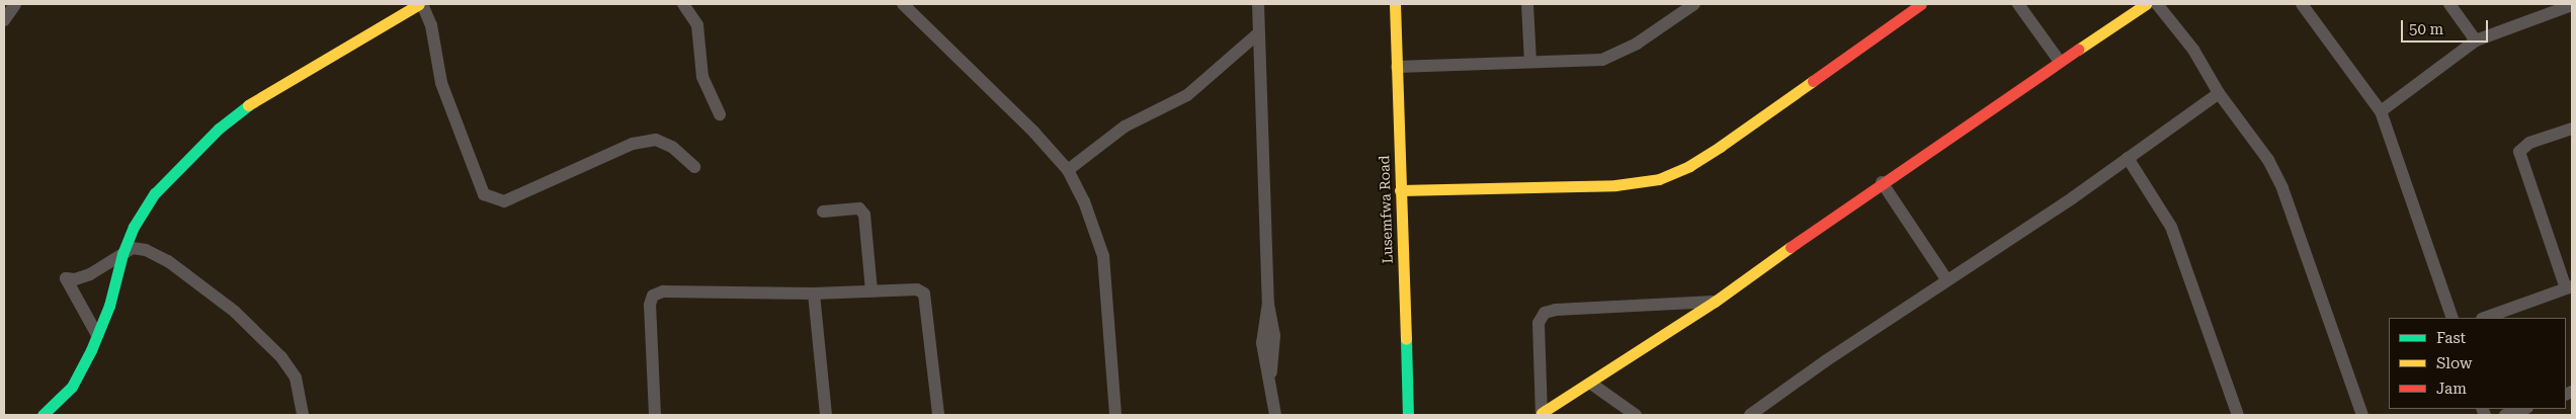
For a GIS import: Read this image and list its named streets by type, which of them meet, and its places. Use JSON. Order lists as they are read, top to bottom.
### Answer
{
  "streets": {
    "street": ["Lusemfwa Road"]
  },
  "legend": ["Fast", "Slow", "Jam"],
  "scale_bar": "50 m"
}
